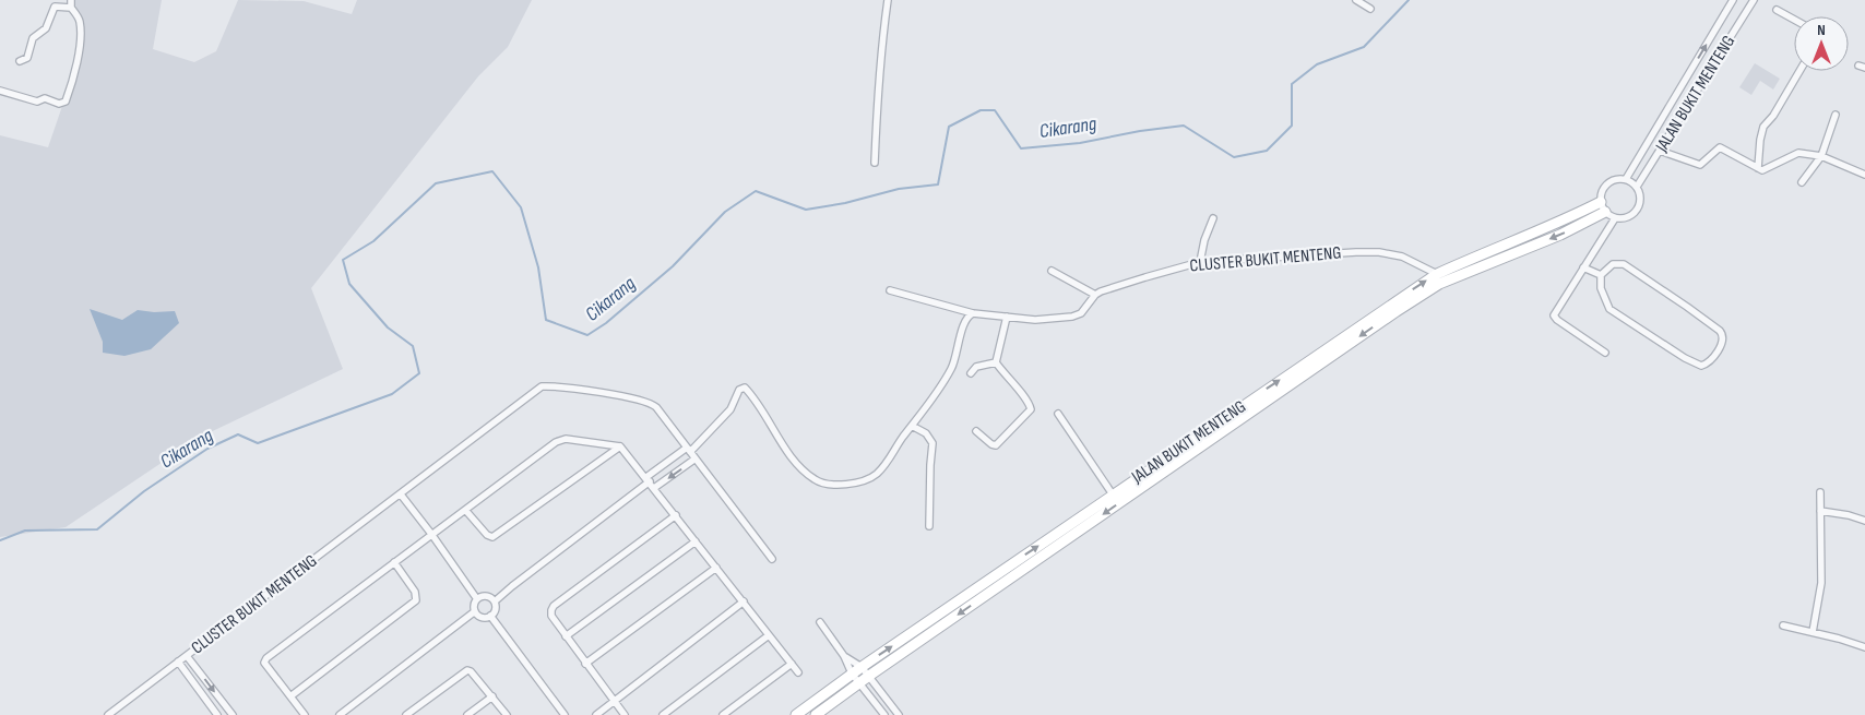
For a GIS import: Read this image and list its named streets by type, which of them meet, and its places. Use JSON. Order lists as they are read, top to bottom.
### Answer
{
  "streets": {
    "street": ["JALAN BUKIT MENTENG", "CLUSTER BUKIT MENTENG"]
  },
  "crossings": [
    ["JALAN BUKIT MENTENG", "CLUSTER BUKIT MENTENG"]
  ],
  "water": ["Cikarang"],
  "north": "top"
}
